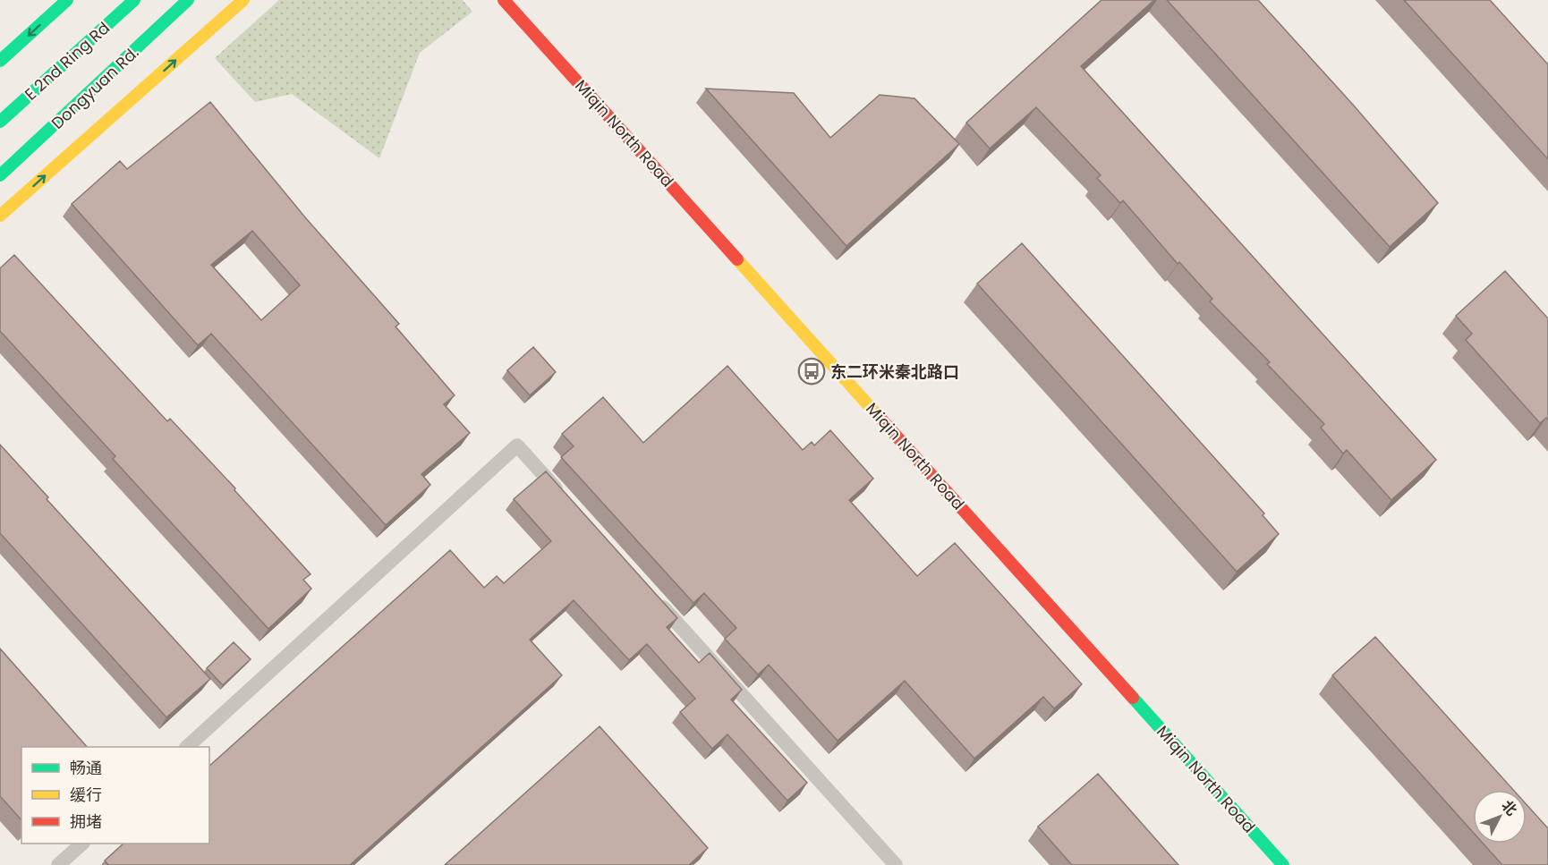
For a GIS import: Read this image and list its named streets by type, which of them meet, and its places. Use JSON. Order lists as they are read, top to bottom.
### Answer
{
  "streets": {
    "main road": ["E 2nd Ring Rd", "Dongyuan Rd.", "Miqin North Road"]
  },
  "places": {
    "bus stop": ["东二环米秦北路口"]
  },
  "legend": ["畅通", "缓行", "拥堵"],
  "north": "top right"
}
